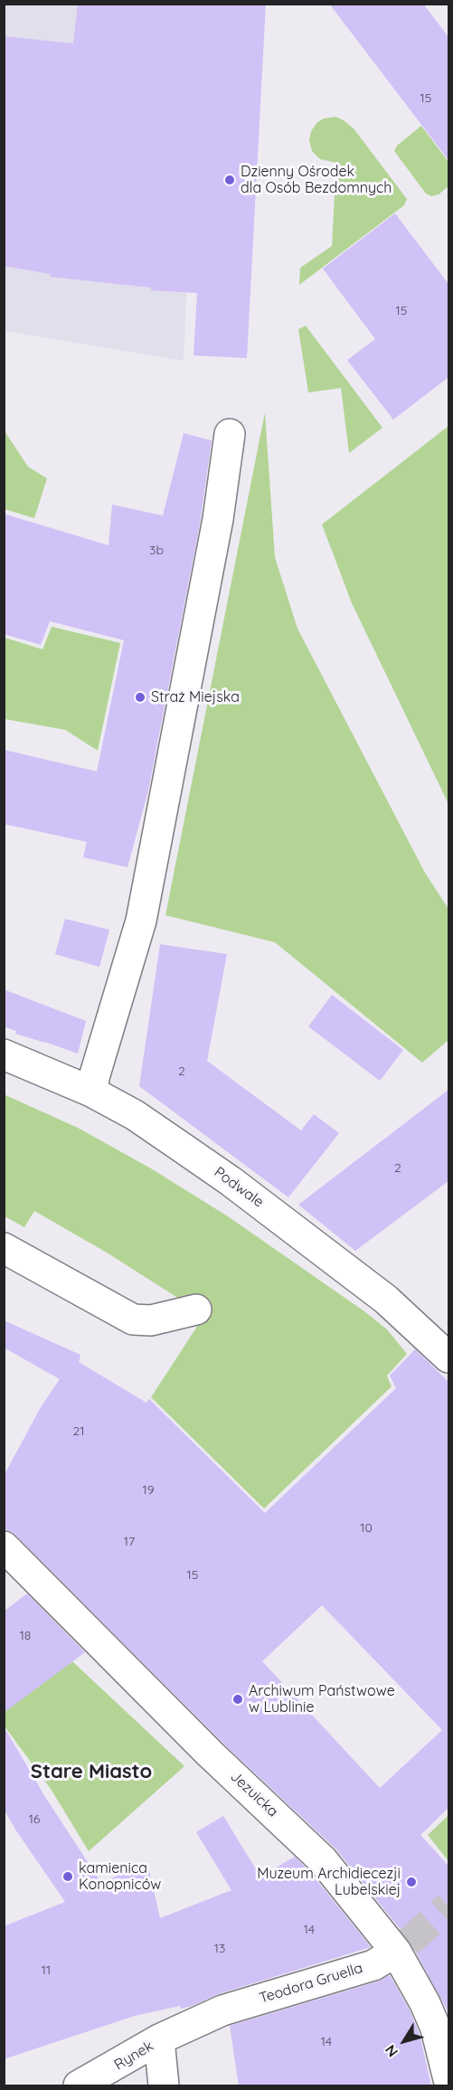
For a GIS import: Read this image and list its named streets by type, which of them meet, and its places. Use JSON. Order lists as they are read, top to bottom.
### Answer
{
  "streets": {
    "street": [
      "Podwale",
      "Jezuicka",
      "Teodora Gruella",
      "Rynek"
    ]
  },
  "crossings": [
    ["Jezuicka", "Teodora Gruella"],
    ["Teodora Gruella", "Rynek"]
  ],
  "districts": ["Stare Miasto"],
  "places": [
    "Dzienny Ośrodek dla Osób Bezdomnych",
    "Straż Miejska",
    "Archiwum Państwowe w Lublinie",
    "kamienica Konopniców",
    "Muzeum Archidiecezji Lubelskiej"
  ],
  "house_numbers": [
    "15",
    "15",
    "3b",
    "2",
    "2",
    "21",
    "19",
    "10",
    "17",
    "15",
    "18",
    "16",
    "14",
    "13",
    "11",
    "14"
  ],
  "north": "bottom left"
}
